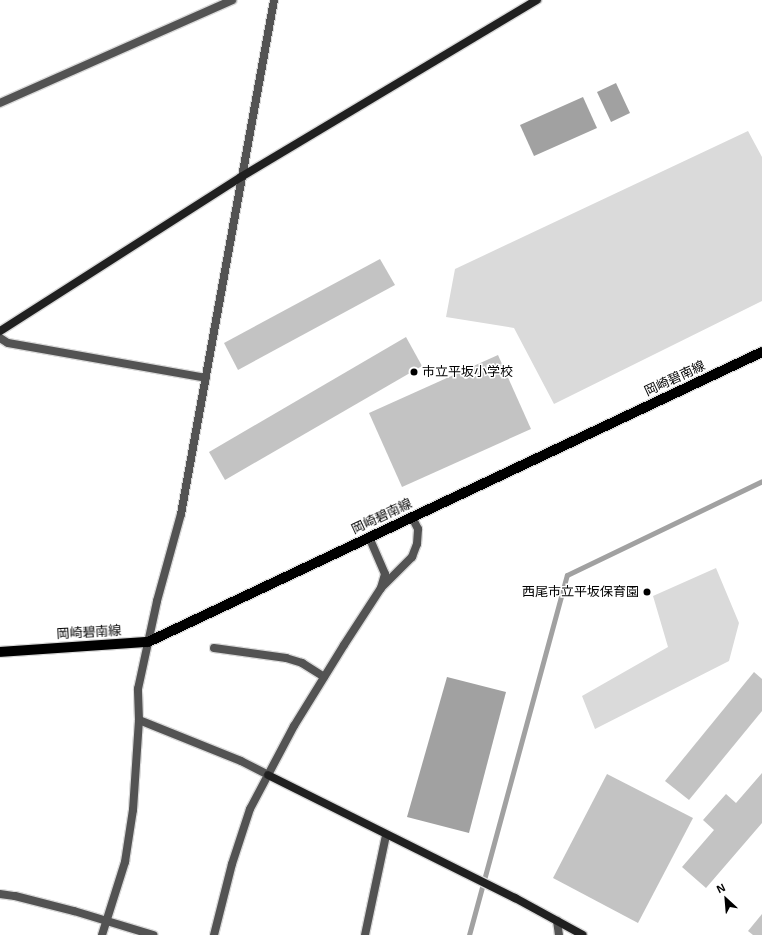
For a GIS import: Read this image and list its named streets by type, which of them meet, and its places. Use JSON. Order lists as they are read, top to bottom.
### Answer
{
  "streets": {
    "main road": ["岡崎碧南線"]
  },
  "places": ["市立平坂小学校", "西尾市立平坂保育園"],
  "north": "top left"
}
